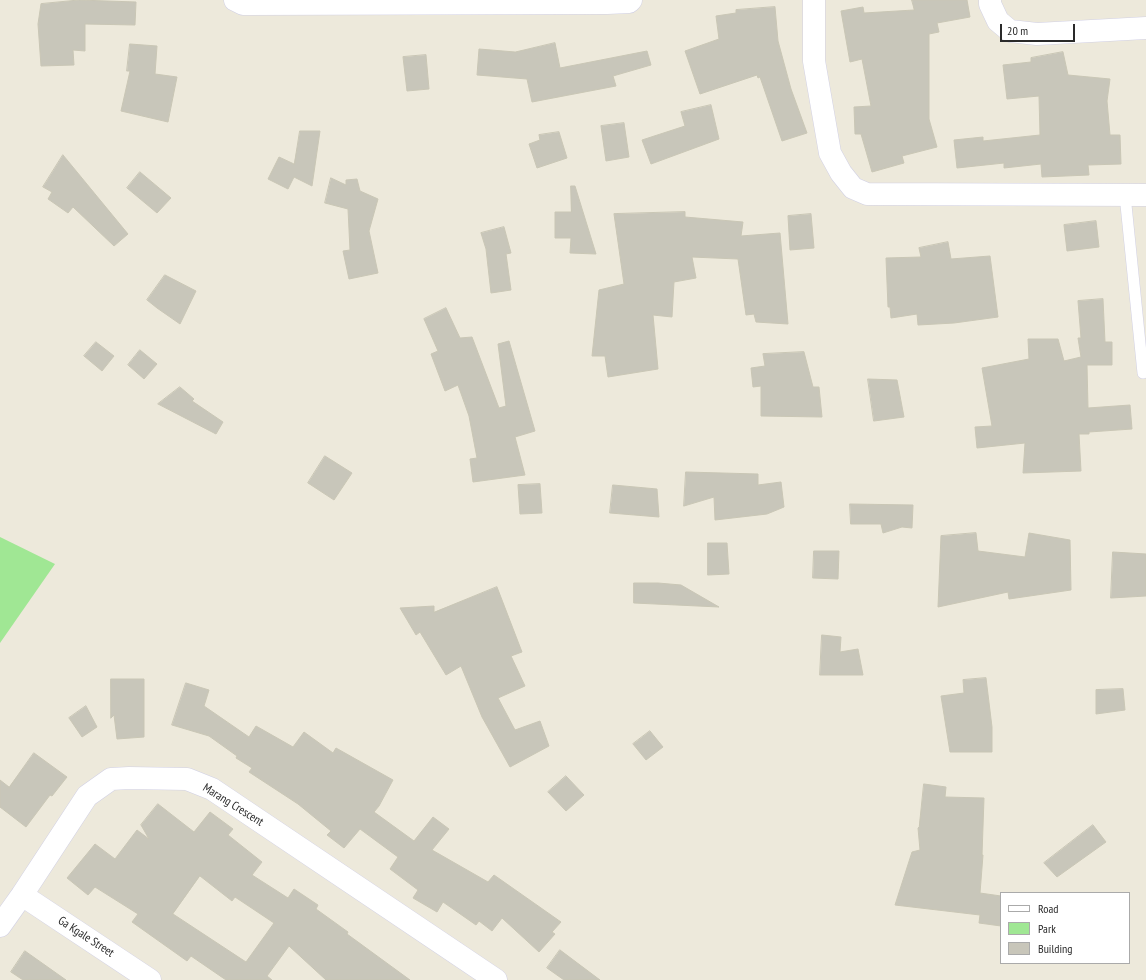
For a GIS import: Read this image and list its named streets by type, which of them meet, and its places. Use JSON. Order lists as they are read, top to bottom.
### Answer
{
  "streets": {
    "street": ["Marang Crescent", "Ga Kgale Street"]
  },
  "crossings": [
    ["Marang Crescent", "Ga Kgale Street"]
  ],
  "legend": ["Road", "Park", "Building"],
  "scale_bar": "20 m"
}
